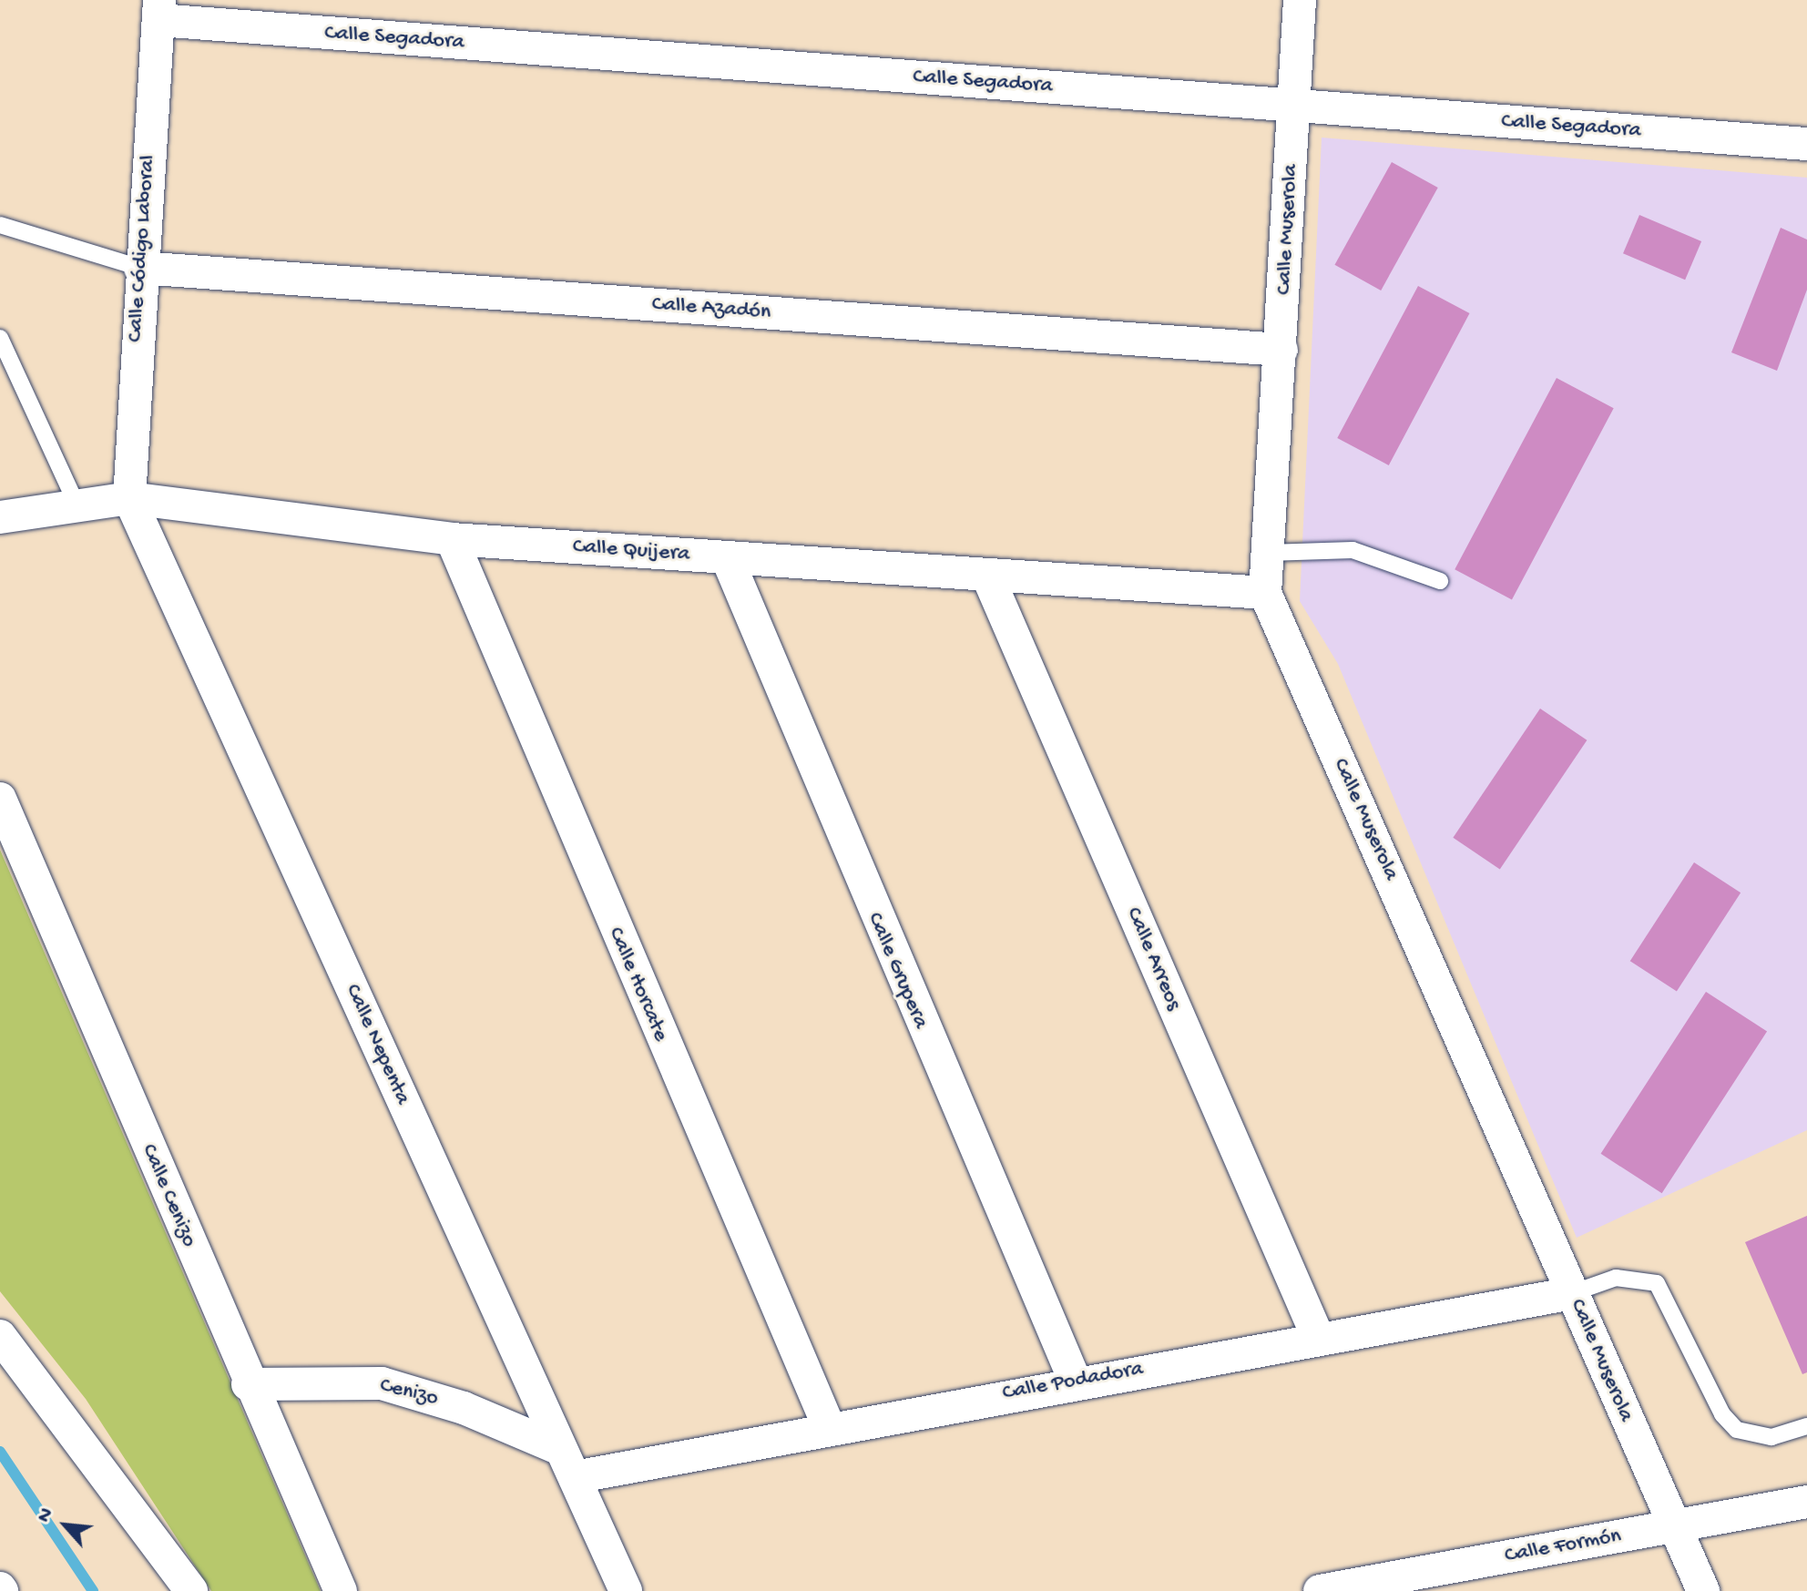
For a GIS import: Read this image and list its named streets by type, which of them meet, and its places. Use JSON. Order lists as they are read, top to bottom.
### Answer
{
  "streets": {
    "street": [
      "Calle Segadora",
      "Calle Muserola",
      "Calle Código Laboral",
      "Calle Azadón",
      "Calle Quijera",
      "Calle Arreos",
      "Calle Grupera",
      "Calle Horcate",
      "Calle Nepenta",
      "Calle Cenizo",
      "Calle Podadora",
      "Cenizo",
      "Calle Formón"
    ]
  },
  "crossings": [
    ["Calle Segadora", "Calle Muserola"],
    ["Calle Segadora", "Calle Código Laboral"],
    ["Calle Muserola", "Calle Azadón"],
    ["Calle Muserola", "Calle Quijera"],
    ["Calle Muserola", "Calle Podadora"],
    ["Calle Muserola", "Calle Formón"],
    ["Calle Código Laboral", "Calle Azadón"],
    ["Calle Código Laboral", "Calle Quijera"],
    ["Calle Código Laboral", "Calle Nepenta"],
    ["Calle Quijera", "Calle Arreos"],
    ["Calle Quijera", "Calle Grupera"],
    ["Calle Quijera", "Calle Horcate"],
    ["Calle Quijera", "Calle Nepenta"],
    ["Calle Arreos", "Calle Podadora"],
    ["Calle Grupera", "Calle Podadora"],
    ["Calle Horcate", "Calle Podadora"],
    ["Calle Nepenta", "Calle Podadora"],
    ["Calle Nepenta", "Cenizo"],
    ["Calle Cenizo", "Cenizo"],
    ["Calle Podadora", "Cenizo"]
  ],
  "north": "top left"
}
